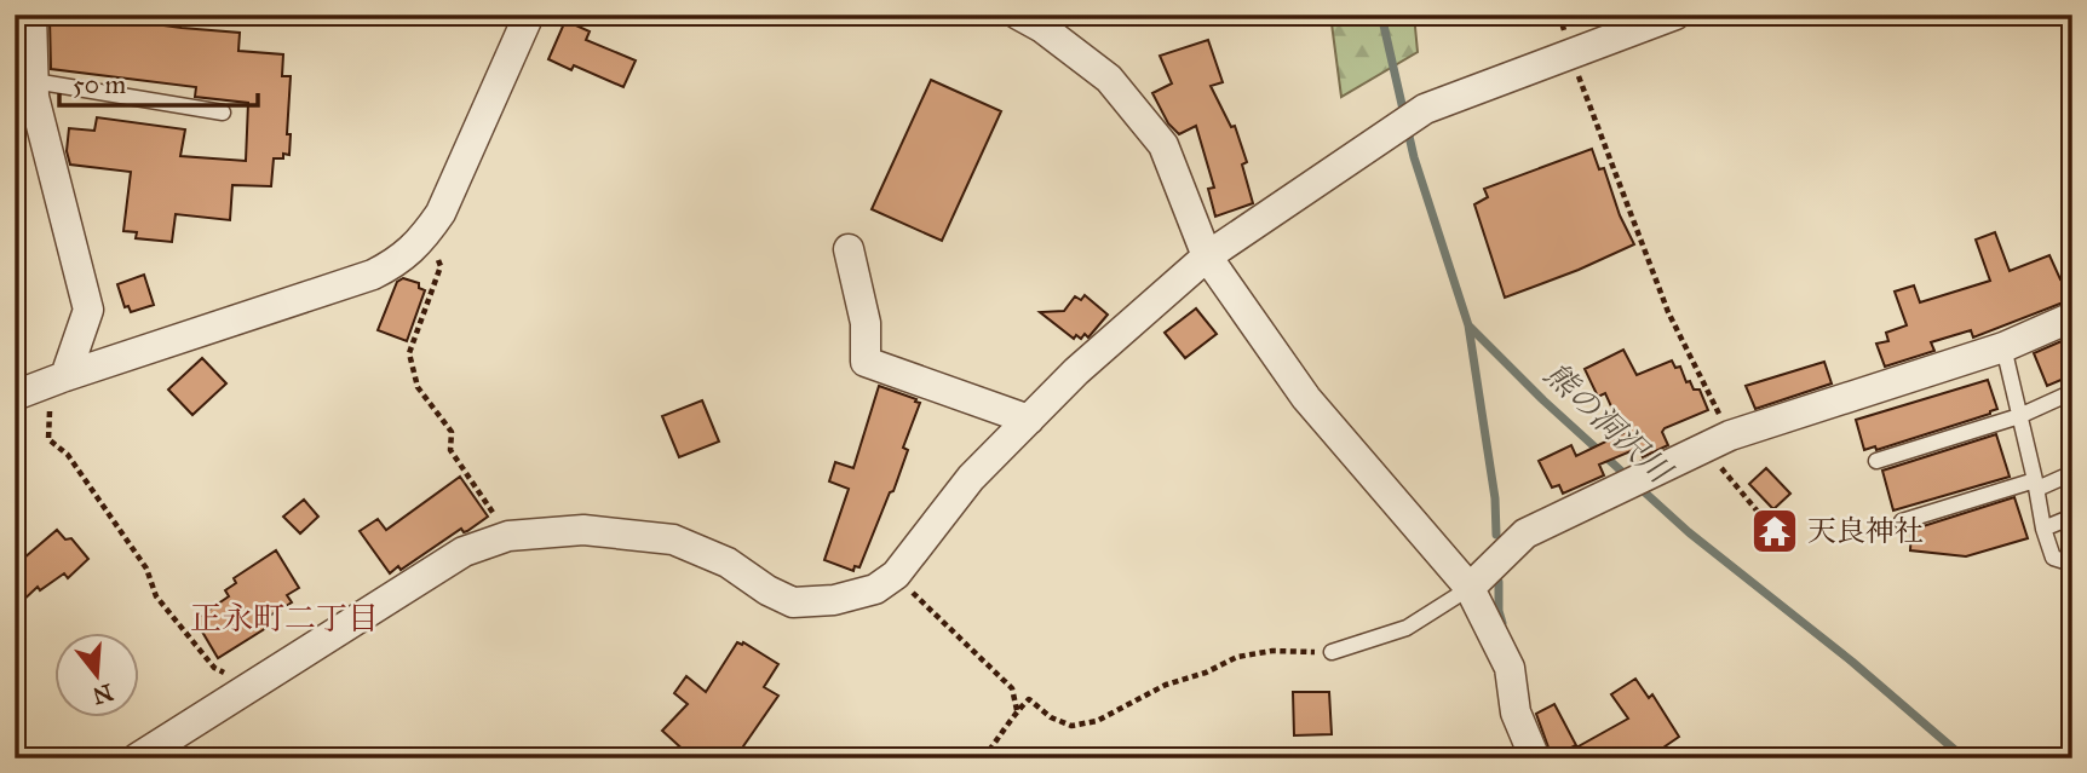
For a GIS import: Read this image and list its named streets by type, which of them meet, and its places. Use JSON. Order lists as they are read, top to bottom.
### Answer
{
  "districts": ["正永町二丁目"],
  "water": ["熊の洞沢川"],
  "places": {
    "temple": ["天良神社"]
  },
  "scale_bar": "50 m",
  "north": "bottom"
}
